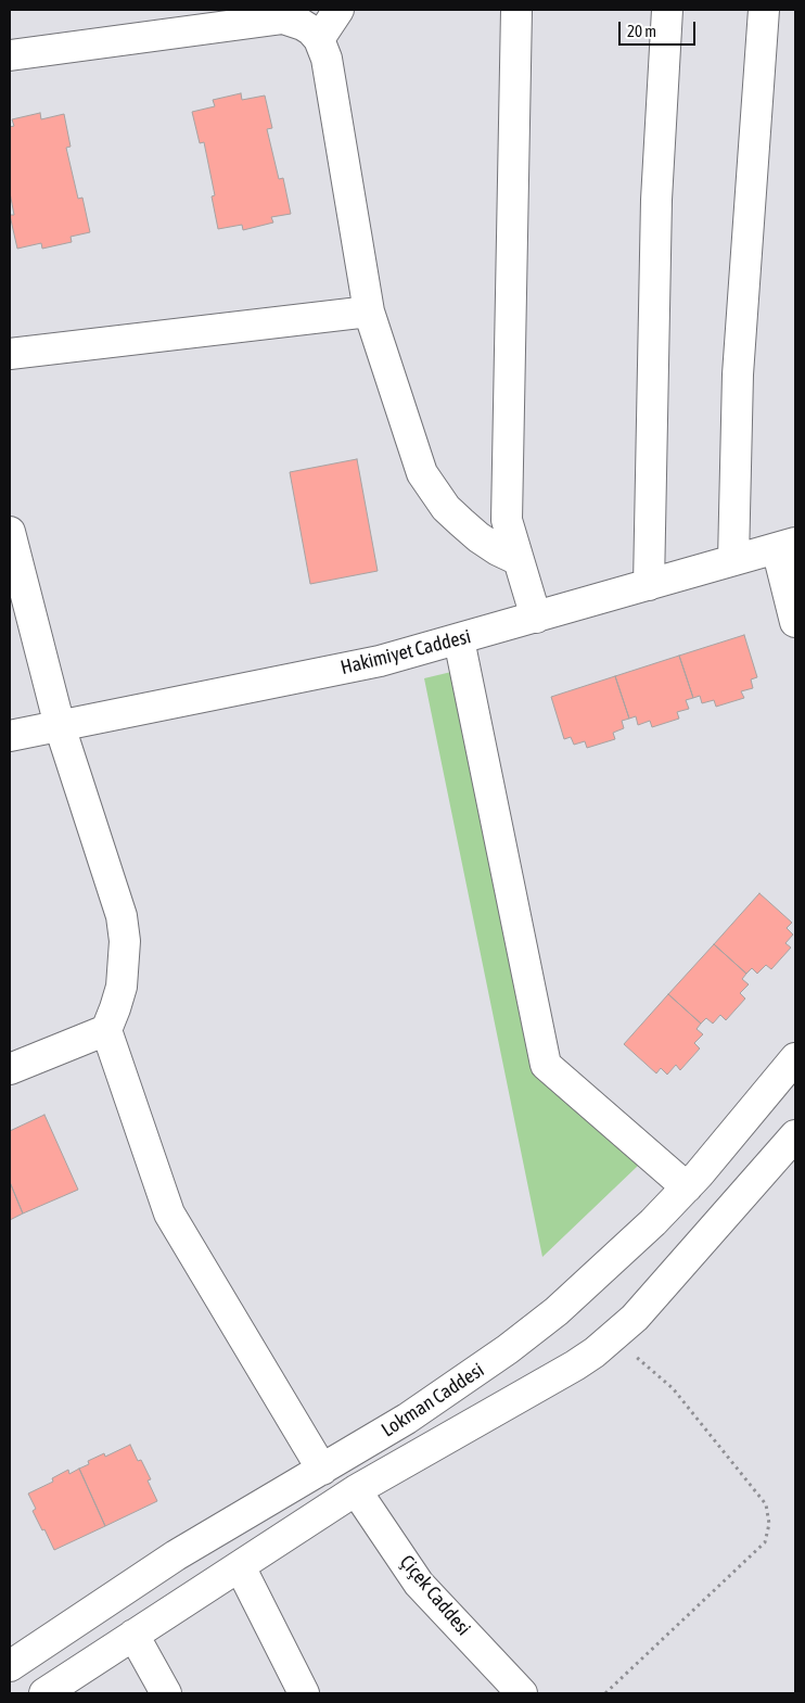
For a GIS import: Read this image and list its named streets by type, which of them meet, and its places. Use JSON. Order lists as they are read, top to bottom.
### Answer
{
  "streets": {
    "street": ["Hakimiyet Caddesi", "Lokman Caddesi", "Çiçek Caddesi"]
  },
  "crossings": [
    ["Lokman Caddesi", "Çiçek Caddesi"]
  ],
  "scale_bar": "20 m"
}
